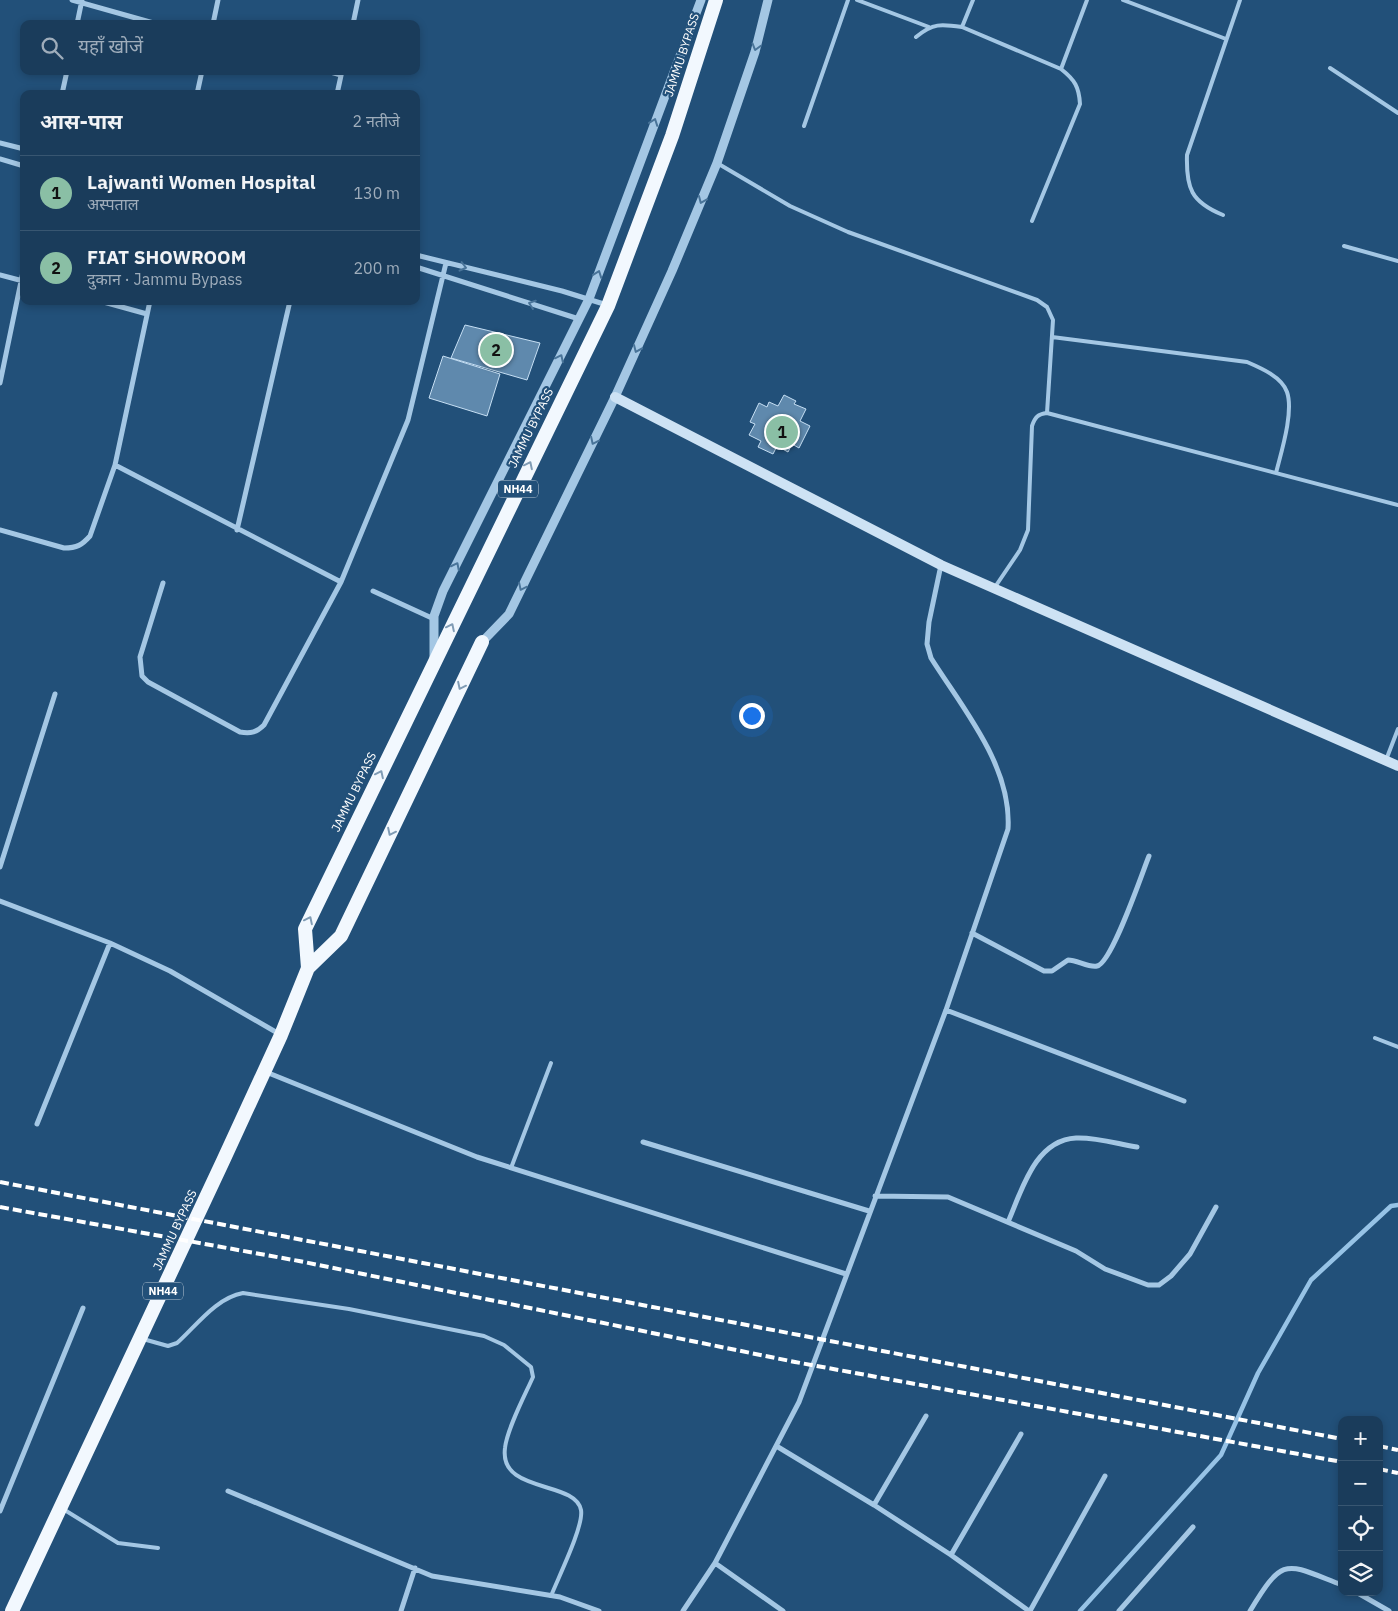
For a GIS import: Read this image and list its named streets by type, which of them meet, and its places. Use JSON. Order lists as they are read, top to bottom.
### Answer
{
  "streets": {
    "highway": ["JAMMU BYPASS", "NH44"]
  },
  "page": {
    "search": "यहाँ खोजें",
    "heading": ["आस-पास", "2 नतीजे"],
    "list": [
      {
        "mark": "1",
        "name": "Lajwanti Women Hospital",
        "note": "अस्पताल",
        "value": "130 m"
      },
      {
        "mark": "2",
        "name": "FIAT SHOWROOM",
        "note": "दुकान · Jammu Bypass",
        "value": "200 m"
      }
    ],
    "pins": ["2", "1"],
    "map_buttons": ["+", "−"]
  }
}
